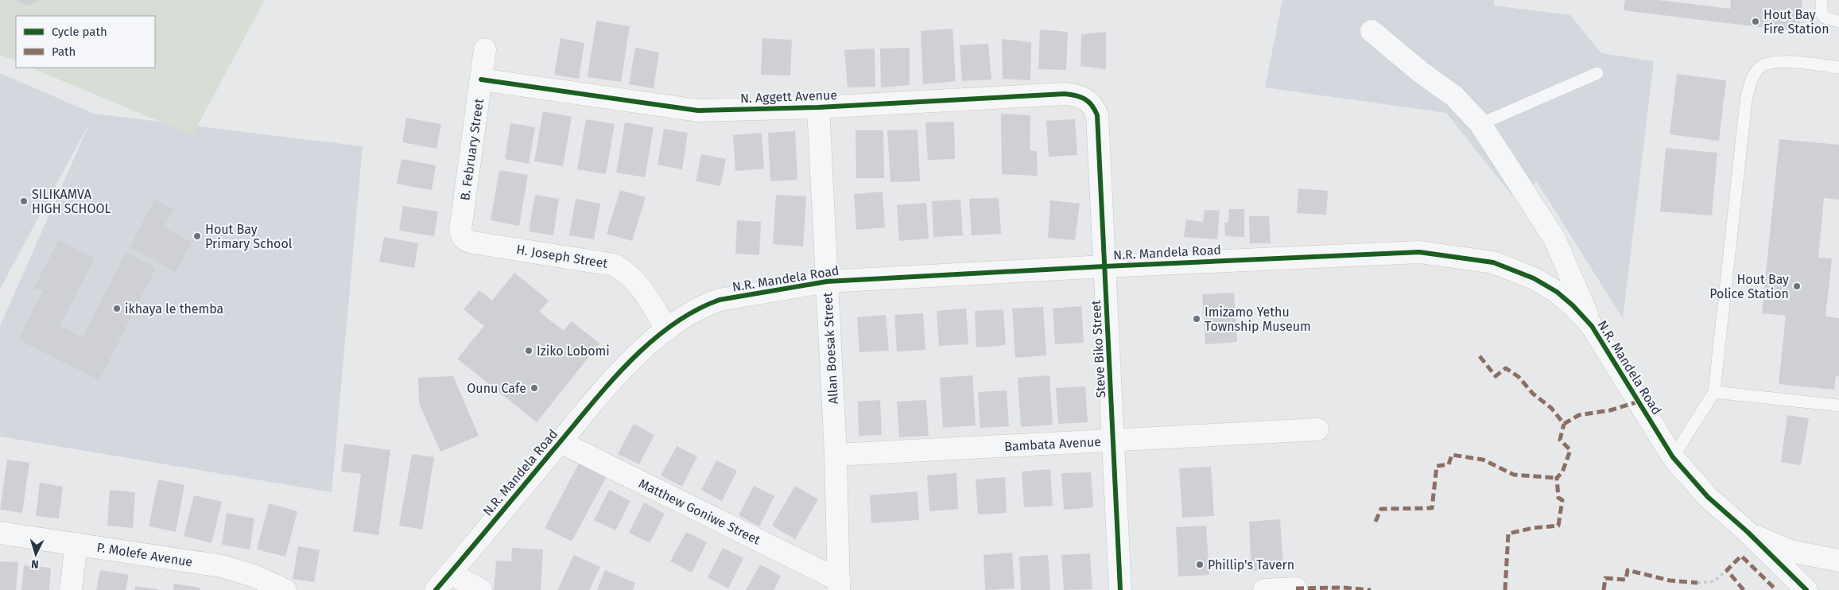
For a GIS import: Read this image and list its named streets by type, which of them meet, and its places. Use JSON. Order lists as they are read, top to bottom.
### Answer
{
  "streets": {
    "street": [
      "N. Aggett Avenue",
      "B. February Street",
      "N.R. Mandela Road",
      "H. Joseph Street",
      "Allan Boesak Street",
      "Steve Biko Street",
      "Bambata Avenue",
      "Matthew Goniwe Street",
      "P. Molefe Avenue"
    ]
  },
  "crossings": [
    ["N. Aggett Avenue", "B. February Street"],
    ["N. Aggett Avenue", "Allan Boesak Street"],
    ["N. Aggett Avenue", "Steve Biko Street"],
    ["B. February Street", "H. Joseph Street"],
    ["N.R. Mandela Road", "H. Joseph Street"],
    ["N.R. Mandela Road", "Allan Boesak Street"],
    ["N.R. Mandela Road", "Steve Biko Street"],
    ["N.R. Mandela Road", "Matthew Goniwe Street"],
    ["Allan Boesak Street", "Bambata Avenue"],
    ["Allan Boesak Street", "Matthew Goniwe Street"],
    ["Steve Biko Street", "Bambata Avenue"]
  ],
  "places": [
    "Hout Bay Fire Station",
    "SILIKAMVA HIGH SCHOOL",
    "Hout Bay Primary School",
    "Hout Bay Police Station",
    "ikhaya le themba",
    "Imizamo Yethu Township Museum",
    "Iziko Lobomi",
    "Ounu Cafe",
    "Phillip's Tavern"
  ],
  "legend": ["Cycle path", "Path"],
  "north": "bottom"
}
